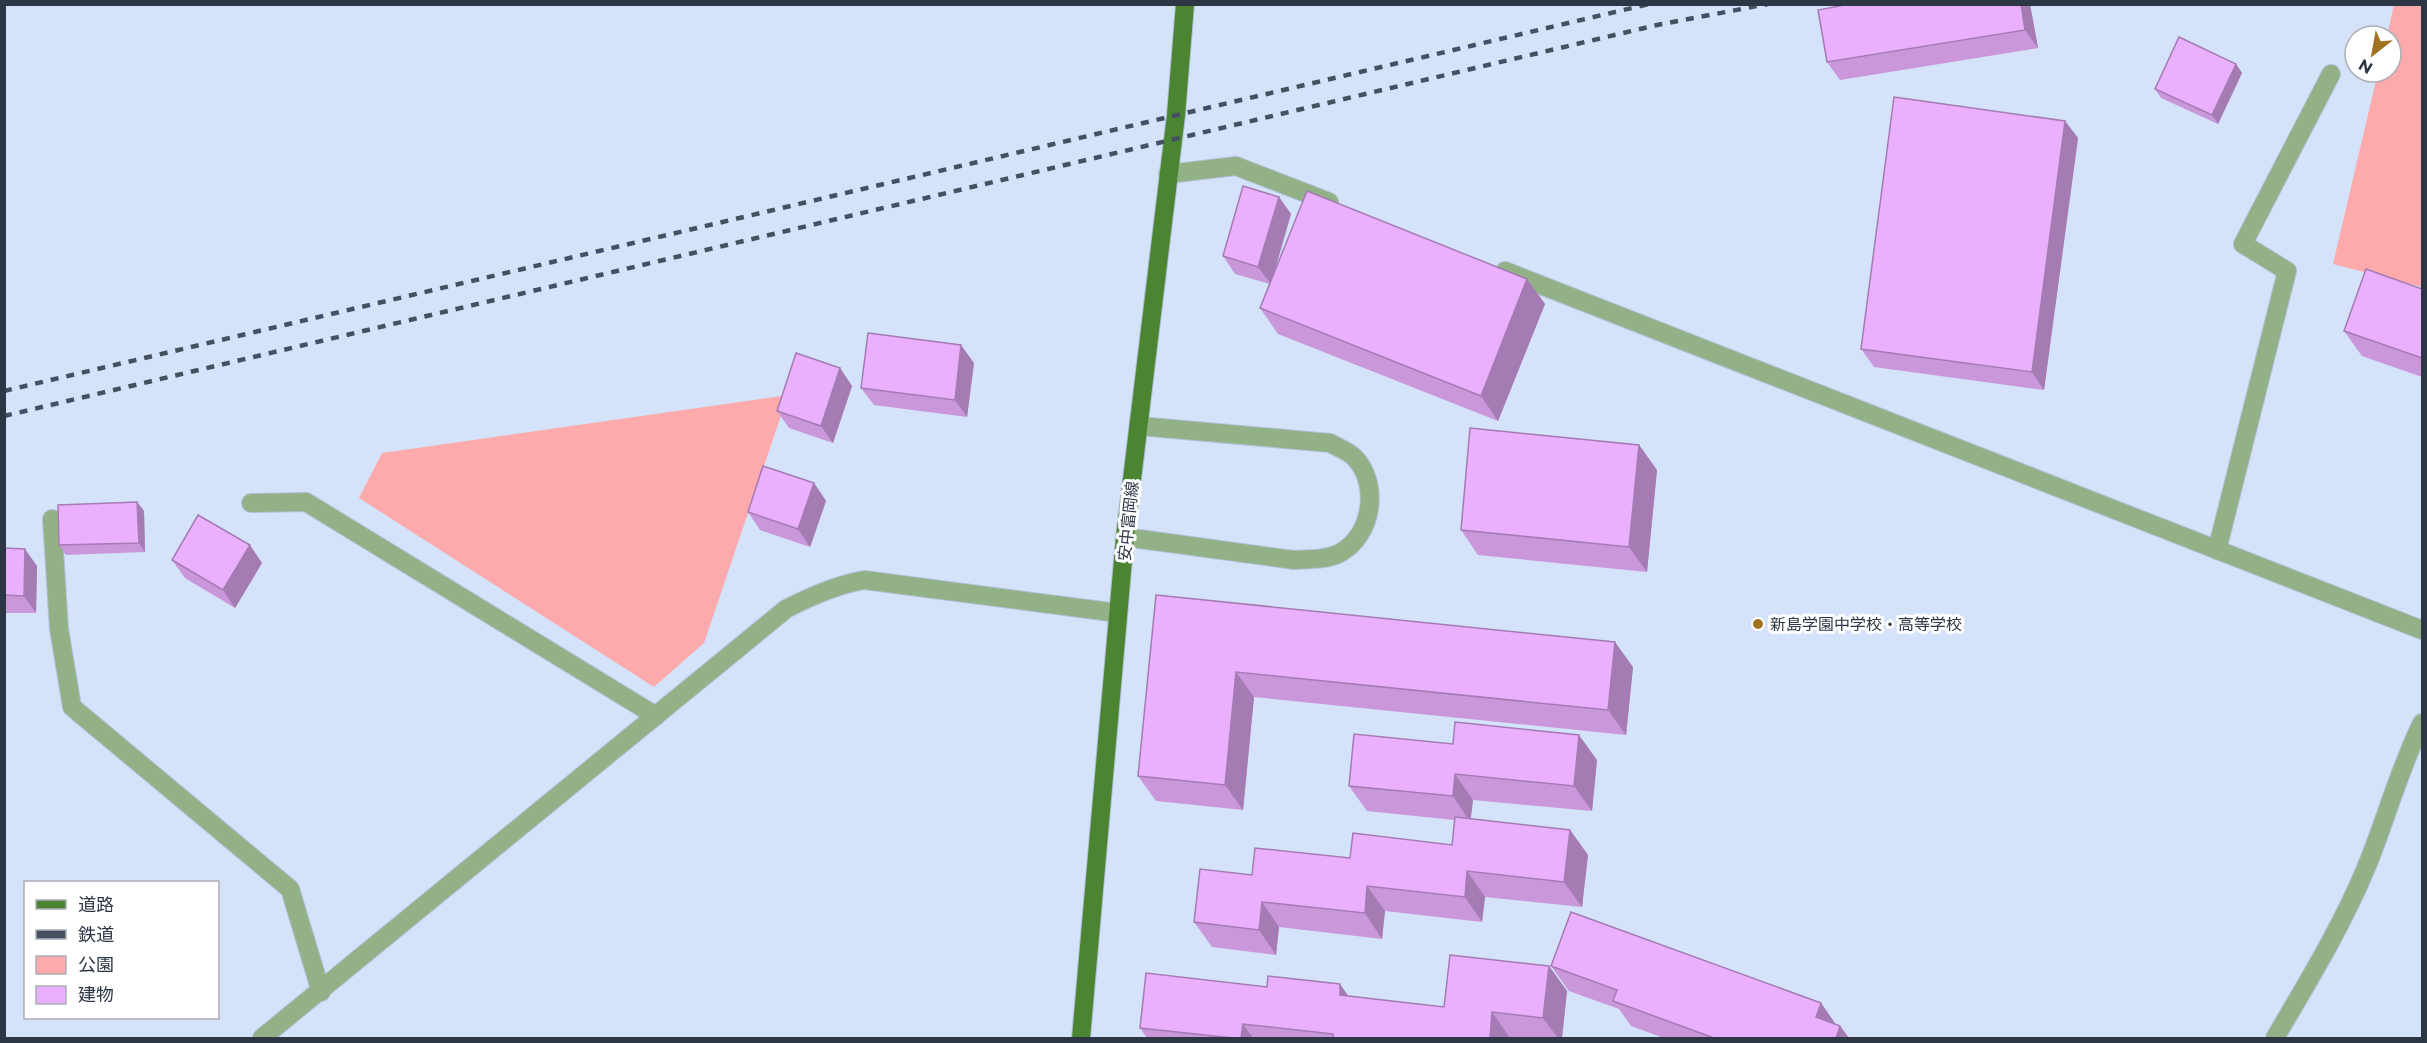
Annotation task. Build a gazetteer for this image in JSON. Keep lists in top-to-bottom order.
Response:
{
  "streets": {
    "main road": ["安中富岡線"]
  },
  "places": ["新島学園中学校・高等学校"],
  "legend": [
    "道路",
    "鉄道",
    "公園",
    "建物"
  ],
  "north": "bottom left"
}
